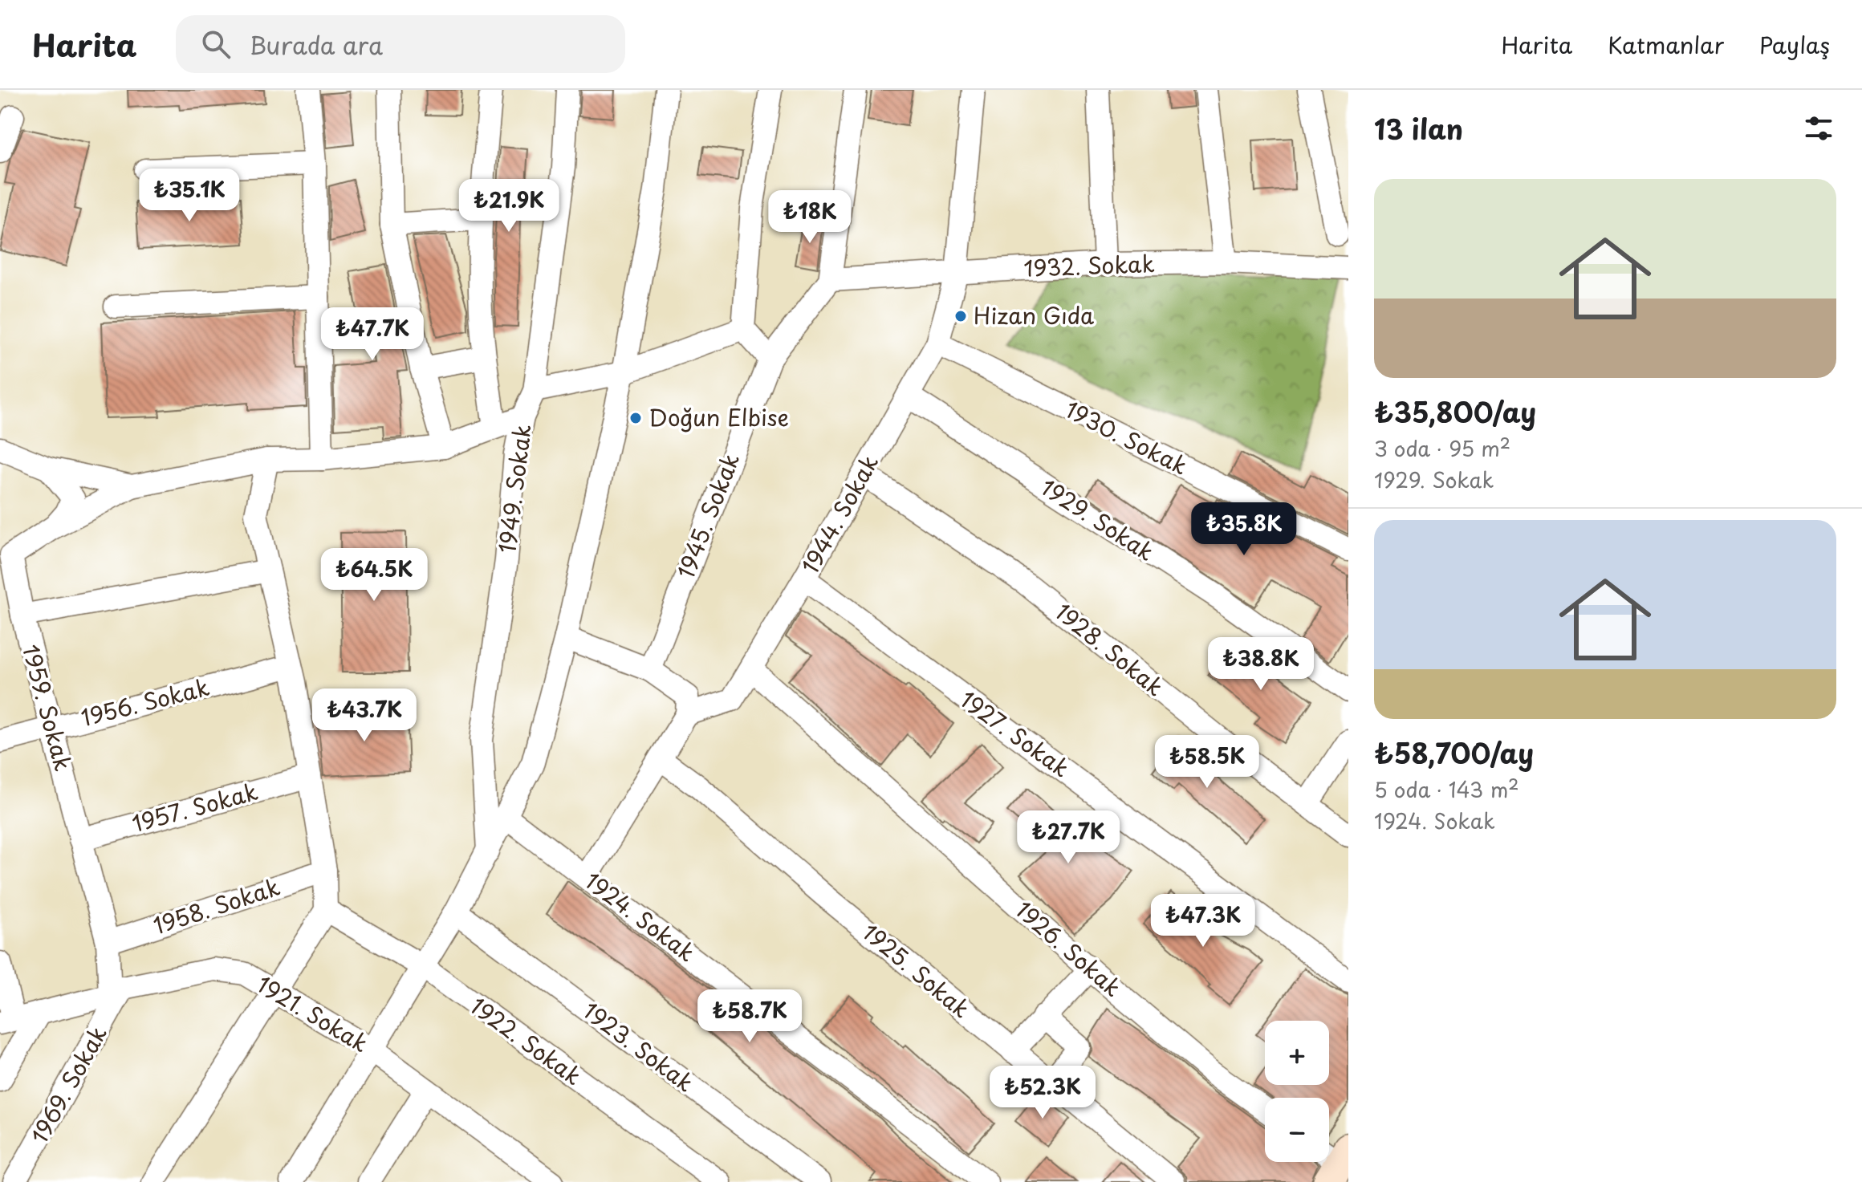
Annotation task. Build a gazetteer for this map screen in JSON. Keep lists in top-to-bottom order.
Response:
{
  "streets": {
    "street": [
      "1932. Sokak",
      "1930. Sokak",
      "1949. Sokak",
      "1944. Sokak",
      "1945. Sokak",
      "1929. Sokak",
      "1928. Sokak",
      "1956. Sokak",
      "1959. Sokak",
      "1927. Sokak",
      "1957. Sokak",
      "1958. Sokak",
      "1924. Sokak",
      "1926. Sokak",
      "1925. Sokak",
      "1921. Sokak",
      "1922. Sokak",
      "1923. Sokak",
      "1969. Sokak"
    ]
  },
  "crossings": [
    ["1932. Sokak", "1944. Sokak"],
    ["1932. Sokak", "1945. Sokak"],
    ["1930. Sokak", "1944. Sokak"],
    ["1944. Sokak", "1929. Sokak"],
    ["1944. Sokak", "1928. Sokak"],
    ["1944. Sokak", "1927. Sokak"],
    ["1944. Sokak", "1926. Sokak"],
    ["1956. Sokak", "1959. Sokak"],
    ["1959. Sokak", "1957. Sokak"],
    ["1959. Sokak", "1958. Sokak"],
    ["1959. Sokak", "1921. Sokak"],
    ["1959. Sokak", "1969. Sokak"],
    ["1921. Sokak", "1969. Sokak"]
  ],
  "places": ["Hizan Gıda", "Doğun Elbise"],
  "page": {
    "header": "Harita",
    "search": "Burada ara",
    "nav": ["Harita", "Katmanlar", "Paylaş"],
    "heading": "13 ilan",
    "list": [
      {
        "name": "₺35,800/ay",
        "note": "3 oda · 95 m² · 1929. Sokak"
      },
      {
        "name": "₺58,700/ay",
        "note": "5 oda · 143 m² · 1924. Sokak"
      }
    ],
    "price": [
      "₺35.1K",
      "₺21.9K",
      "₺18K",
      "₺47.7K",
      "₺35.8K",
      "₺64.5K",
      "₺38.8K",
      "₺43.7K",
      "₺58.5K",
      "₺27.7K",
      "₺47.3K",
      "₺58.7K",
      "₺52.3K"
    ],
    "map_buttons": ["+", "−"]
  }
}
